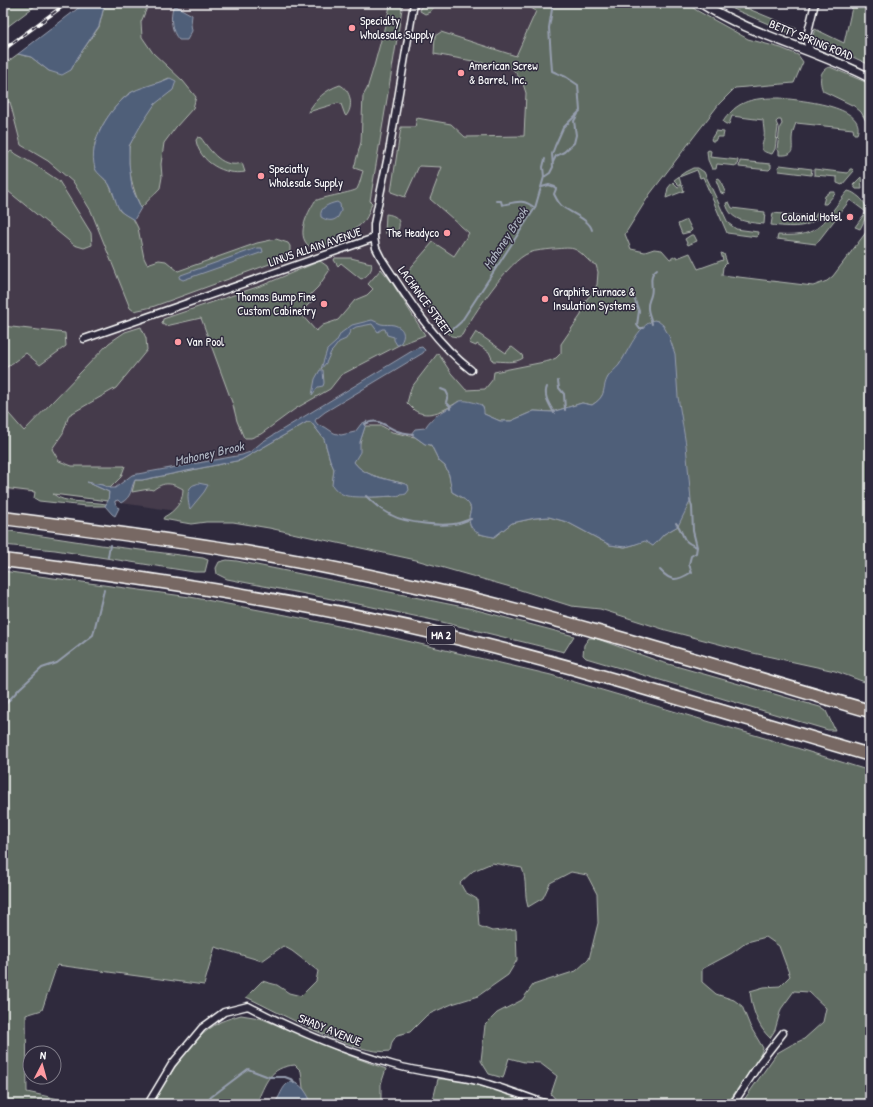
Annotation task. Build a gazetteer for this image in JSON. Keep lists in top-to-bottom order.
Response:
{
  "streets": {
    "highway": ["MA 2"],
    "street": [
      "BETTY SPRING ROAD",
      "LINUS ALLAIN AVENUE",
      "LACHANCE STREET",
      "SHADY AVENUE"
    ]
  },
  "crossings": [
    ["LINUS ALLAIN AVENUE", "LACHANCE STREET"]
  ],
  "water": ["Mahoney Brook"],
  "places": [
    "Specialty Wholesale Supply",
    "American Screw & Barrel, Inc.",
    "Speciatly Wholesale Supply",
    "Colonial Hotel",
    "The Headyco",
    "Graphite Furnace & Insulation Systems",
    "Thomas Bump Fine Custom Cabinetry",
    "Van Pool"
  ],
  "north": "top"
}
